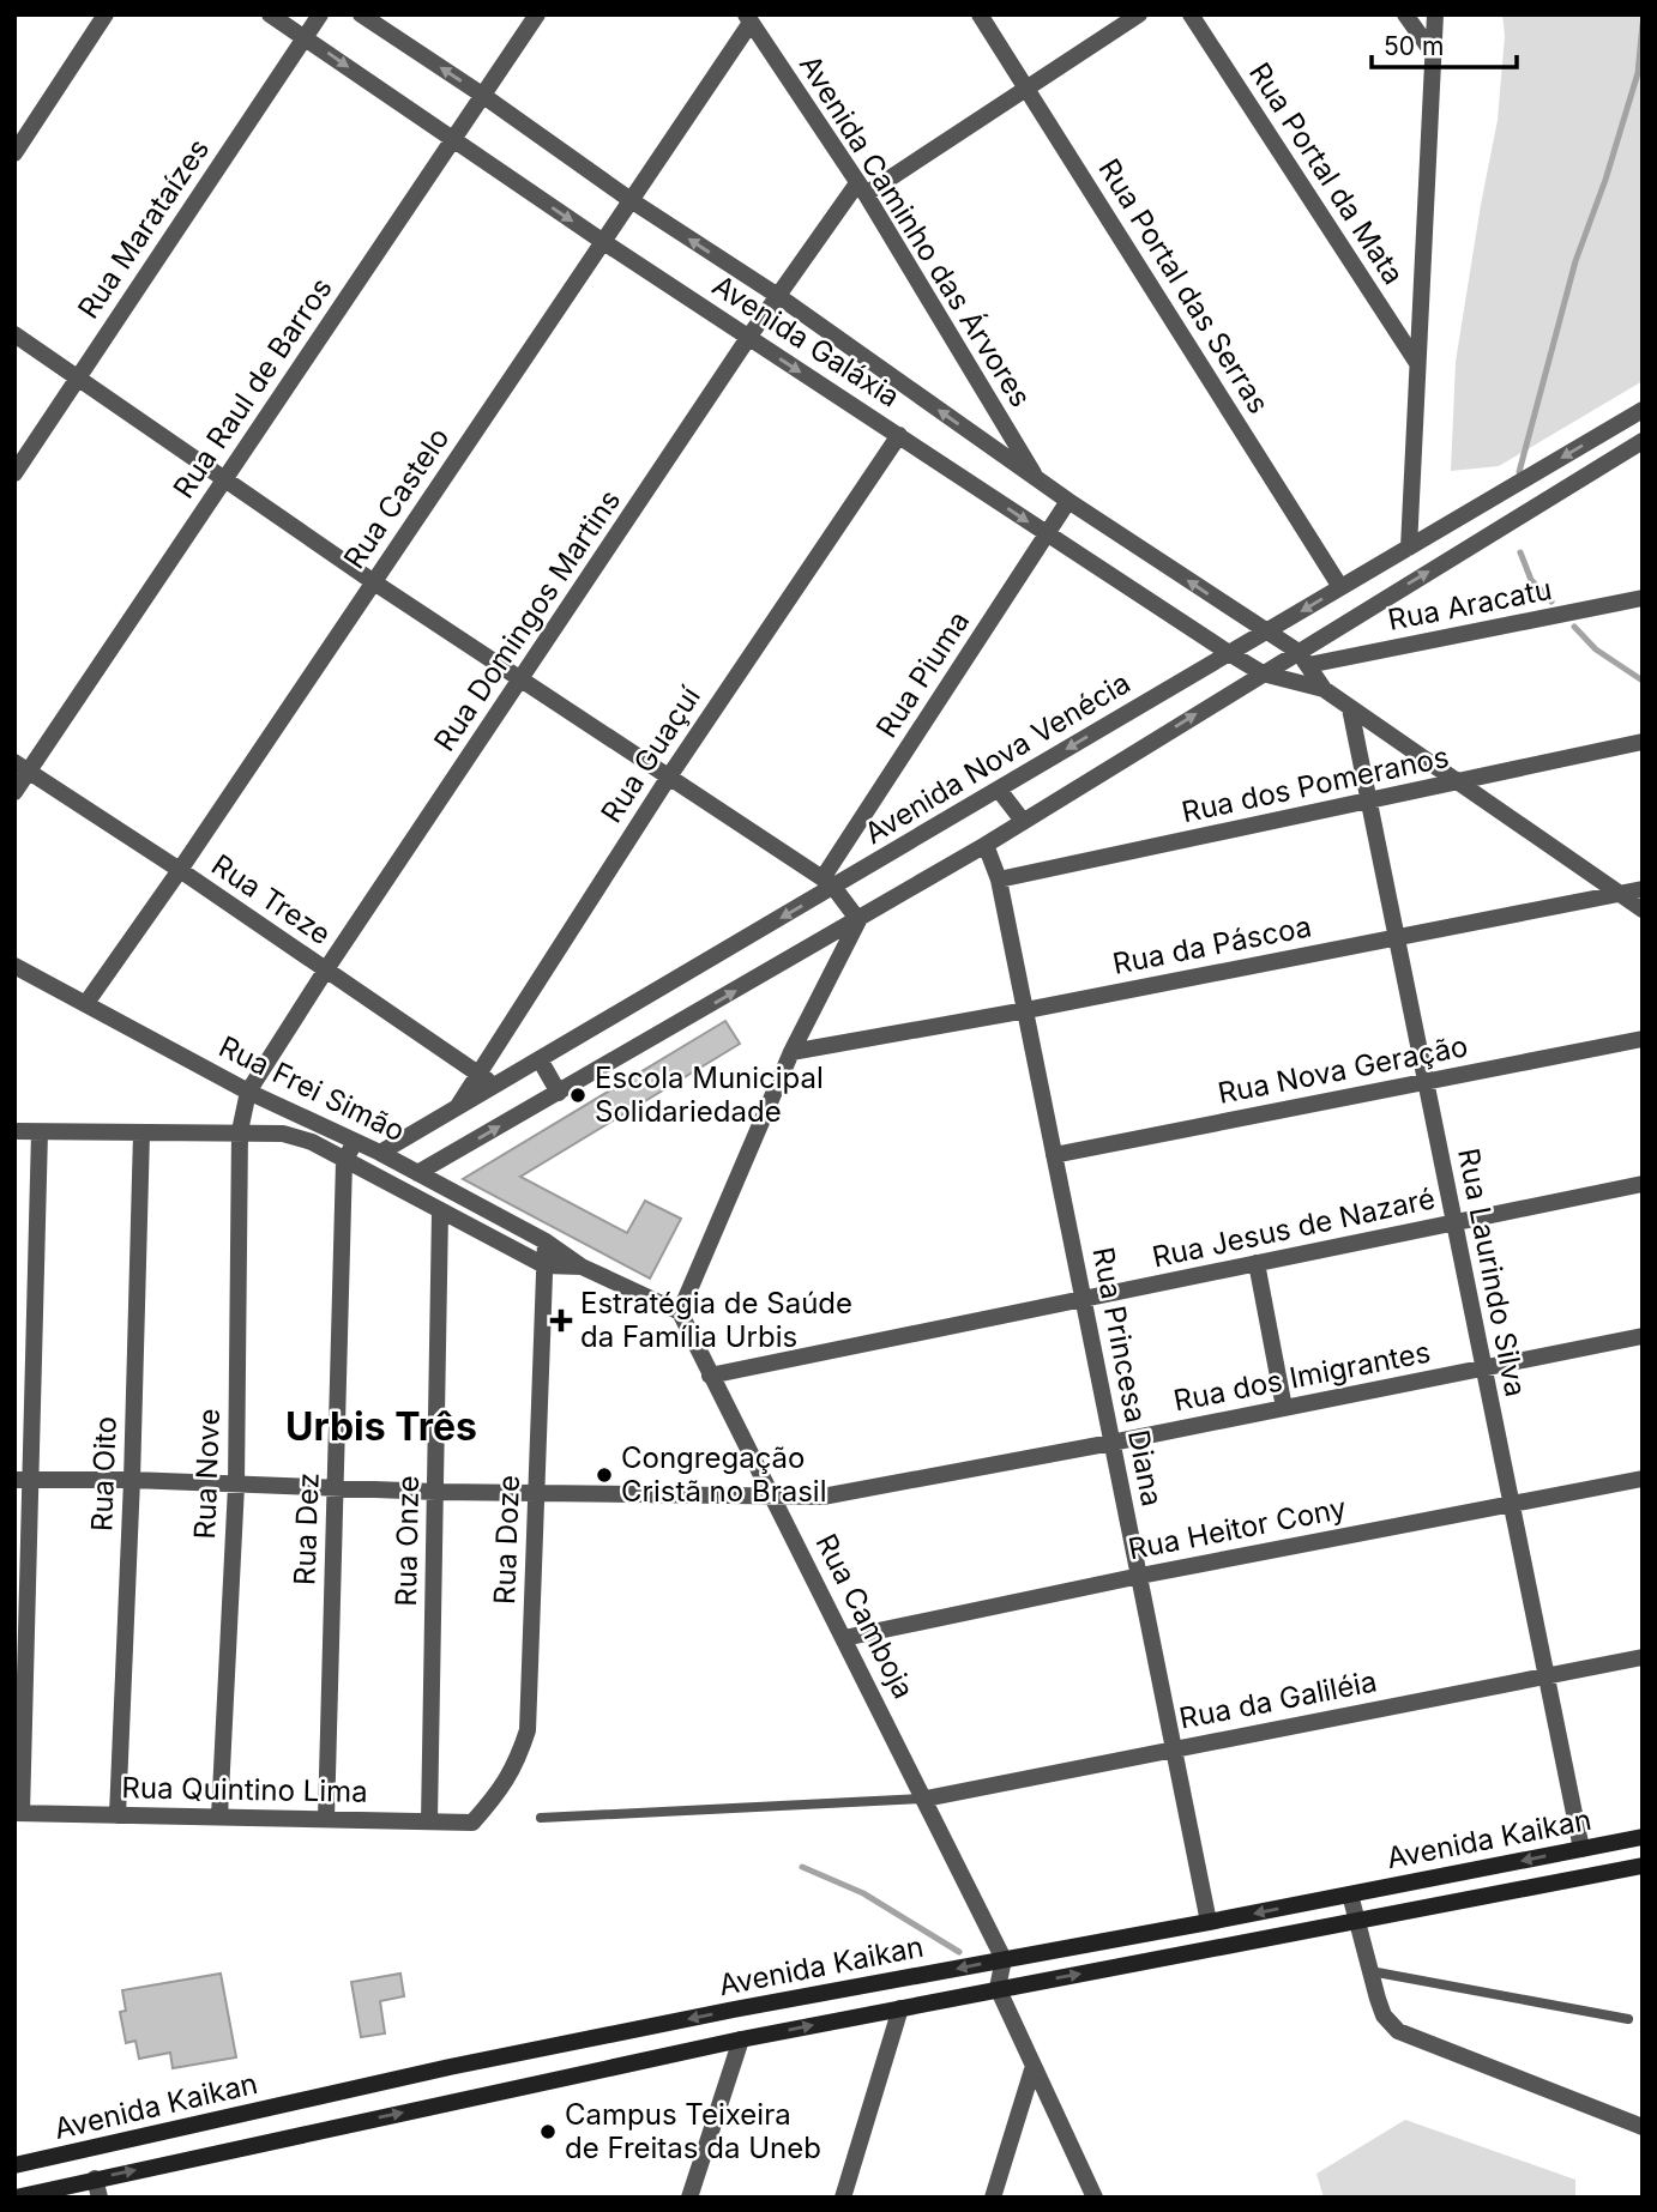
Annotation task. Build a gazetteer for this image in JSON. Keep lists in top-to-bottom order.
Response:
{
  "streets": {
    "street": [
      "Rua Portal da Mata",
      "Rua Marataízes",
      "Avenida Caminho das Árvores",
      "Rua Portal das Serras",
      "Avenida Galáxia",
      "Rua Raul de Barros",
      "Rua Castelo",
      "Rua Aracatu",
      "Rua Domingos Martins",
      "Rua Piuma",
      "Rua Guaçuí",
      "Avenida Nova Venécia",
      "Rua dos Pomeranos",
      "Rua Treze",
      "Rua da Páscoa",
      "Rua Nova Geração",
      "Rua Frei Simão",
      "Rua Jesus de Nazaré",
      "Rua Laurindo Silva",
      "Rua Princesa Diana",
      "Rua dos Imigrantes",
      "Rua Oito",
      "Rua Nove",
      "Rua Dez",
      "Rua Heitor Cony",
      "Rua Doze",
      "Rua Onze",
      "Rua Camboja",
      "Rua da Galiléia",
      "Rua Quintino Lima",
      "Avenida Kaikan"
    ]
  },
  "crossings": [
    ["Rua Marataízes", "Avenida Galáxia"],
    ["Avenida Caminho das Árvores", "Avenida Galáxia"],
    ["Avenida Caminho das Árvores", "Rua Castelo"],
    ["Avenida Caminho das Árvores", "Rua Domingos Martins"],
    ["Rua Portal das Serras", "Avenida Nova Venécia"],
    ["Avenida Galáxia", "Rua Raul de Barros"],
    ["Avenida Galáxia", "Rua Castelo"],
    ["Avenida Galáxia", "Rua Aracatu"],
    ["Avenida Galáxia", "Rua Domingos Martins"],
    ["Avenida Galáxia", "Rua Piuma"],
    ["Avenida Galáxia", "Rua Guaçuí"],
    ["Avenida Galáxia", "Avenida Nova Venécia"],
    ["Rua Raul de Barros", "Rua Treze"],
    ["Rua Castelo", "Rua Treze"],
    ["Rua Castelo", "Rua Frei Simão"],
    ["Rua Domingos Martins", "Rua Treze"],
    ["Rua Domingos Martins", "Rua Frei Simão"],
    ["Rua Domingos Martins", "Rua Nove"],
    ["Rua Piuma", "Avenida Nova Venécia"],
    ["Rua Guaçuí", "Avenida Nova Venécia"],
    ["Rua Guaçuí", "Rua Treze"],
    ["Avenida Nova Venécia", "Rua Treze"],
    ["Avenida Nova Venécia", "Rua Frei Simão"],
    ["Rua dos Pomeranos", "Rua Laurindo Silva"],
    ["Rua dos Pomeranos", "Rua Princesa Diana"],
    ["Rua da Páscoa", "Rua Laurindo Silva"],
    ["Rua da Páscoa", "Rua Princesa Diana"],
    ["Rua Nova Geração", "Rua Laurindo Silva"],
    ["Rua Nova Geração", "Rua Princesa Diana"],
    ["Rua Frei Simão", "Rua Nove"],
    ["Rua Frei Simão", "Rua Dez"],
    ["Rua Frei Simão", "Rua Doze"],
    ["Rua Frei Simão", "Rua Onze"],
    ["Rua Frei Simão", "Rua Camboja"],
    ["Rua Jesus de Nazaré", "Rua Laurindo Silva"],
    ["Rua Jesus de Nazaré", "Rua Princesa Diana"],
    ["Rua Jesus de Nazaré", "Rua Camboja"],
    ["Rua Laurindo Silva", "Rua dos Imigrantes"],
    ["Rua Laurindo Silva", "Rua Heitor Cony"],
    ["Rua Laurindo Silva", "Rua da Galiléia"],
    ["Rua Laurindo Silva", "Avenida Kaikan"],
    ["Rua Princesa Diana", "Rua dos Imigrantes"],
    ["Rua Princesa Diana", "Rua Heitor Cony"],
    ["Rua Princesa Diana", "Rua da Galiléia"],
    ["Rua Princesa Diana", "Avenida Kaikan"],
    ["Rua dos Imigrantes", "Rua Oito"],
    ["Rua dos Imigrantes", "Rua Nove"],
    ["Rua dos Imigrantes", "Rua Dez"],
    ["Rua dos Imigrantes", "Rua Doze"],
    ["Rua dos Imigrantes", "Rua Onze"],
    ["Rua dos Imigrantes", "Rua Camboja"],
    ["Rua Oito", "Rua Quintino Lima"],
    ["Rua Nove", "Rua Quintino Lima"],
    ["Rua Dez", "Rua Quintino Lima"],
    ["Rua Heitor Cony", "Rua Camboja"],
    ["Rua Doze", "Rua Quintino Lima"],
    ["Rua Onze", "Rua Quintino Lima"],
    ["Rua Camboja", "Rua da Galiléia"],
    ["Rua Camboja", "Avenida Kaikan"]
  ],
  "districts": ["Urbis Três"],
  "places": {
    "other": ["Escola Municipal Solidariedade", "Congregação Cristã no Brasil", "Campus Teixeira de Freitas da Uneb"],
    "health": ["Estratégia de Saúde da Família Urbis"]
  },
  "scale_bar": "50 m"
}
